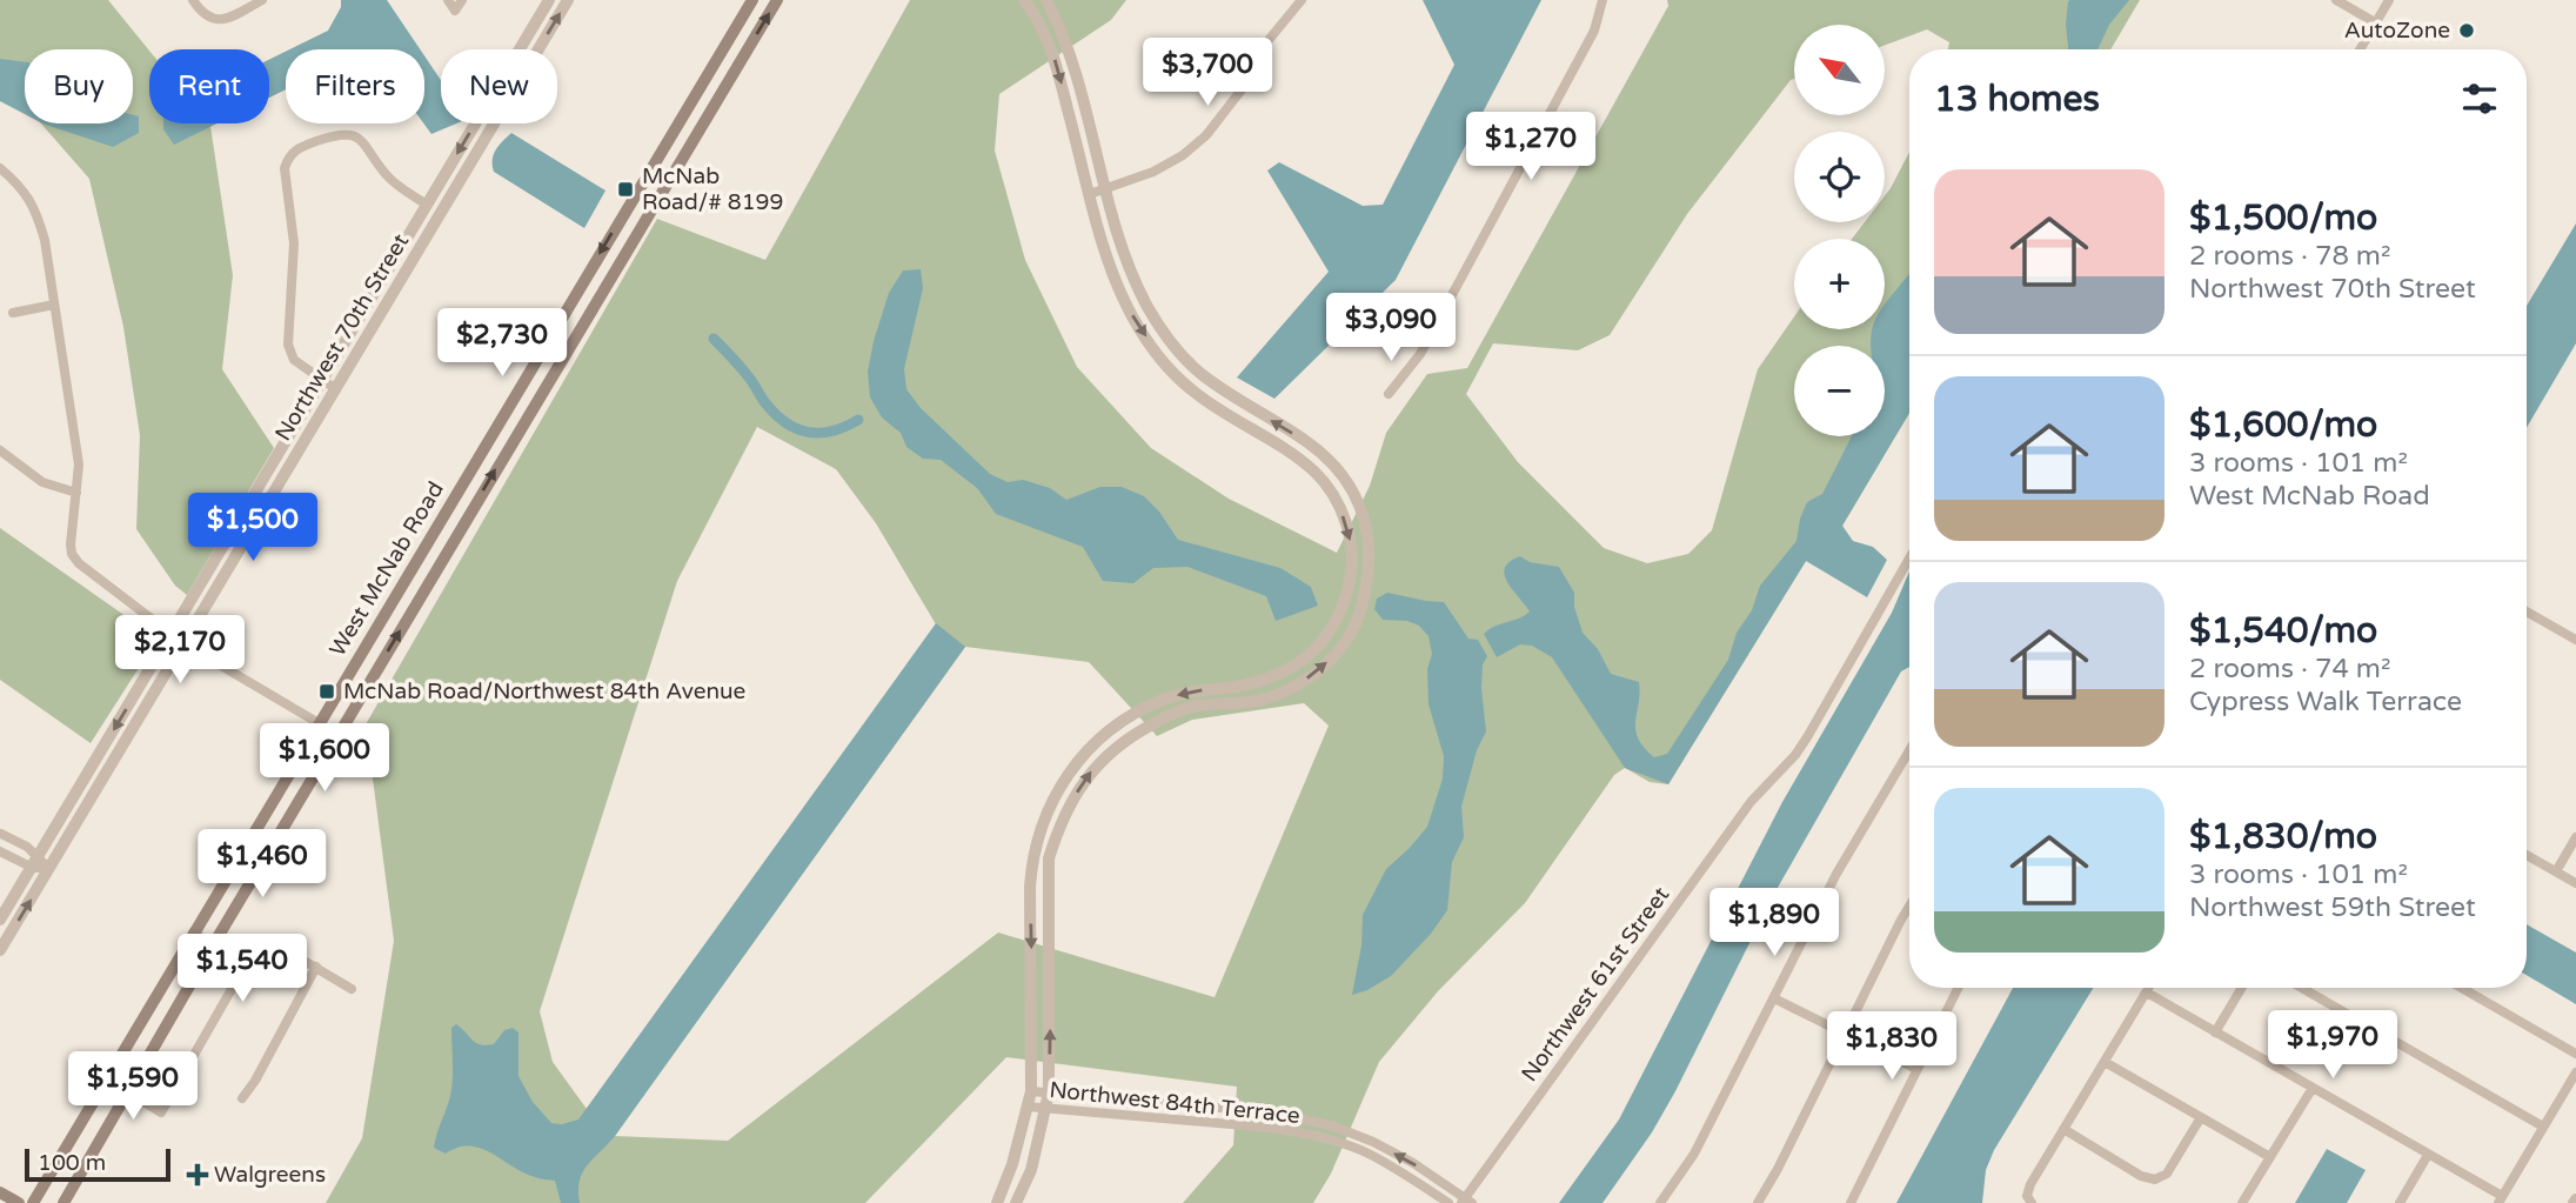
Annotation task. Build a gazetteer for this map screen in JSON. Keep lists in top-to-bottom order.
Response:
{
  "streets": {
    "main road": ["West McNab Road"],
    "street": ["Northwest 70th Street", "Northwest 61st Street", "Northwest 84th Terrace"]
  },
  "crossings": [
    ["Northwest 61st Street", "Northwest 84th Terrace"]
  ],
  "places": {
    "other": ["AutoZone"],
    "transit": ["McNab Road/# 8199", "McNab Road/Northwest 84th Avenue"],
    "health": ["Walgreens"]
  },
  "scale_bar": "100 m",
  "north": "top left",
  "page": {
    "map_buttons": ["+", "−"],
    "price": [
      "$3,700",
      "$1,270",
      "$3,090",
      "$2,730",
      "$1,500",
      "$2,170",
      "$1,600",
      "$1,460",
      "$1,890",
      "$1,540",
      "$1,970",
      "$1,830",
      "$1,590"
    ],
    "chip": [
      "Buy",
      "Rent",
      "Filters",
      "New"
    ],
    "heading": "13 homes",
    "list": [
      {
        "name": "$1,500/mo",
        "note": "2 rooms · 78 m² · Northwest 70th Street"
      },
      {
        "name": "$1,600/mo",
        "note": "3 rooms · 101 m² · West McNab Road"
      },
      {
        "name": "$1,540/mo",
        "note": "2 rooms · 74 m² · Cypress Walk Terrace"
      },
      {
        "name": "$1,830/mo",
        "note": "3 rooms · 101 m² · Northwest 59th Street"
      }
    ],
    "scale": "100 m"
  }
}
